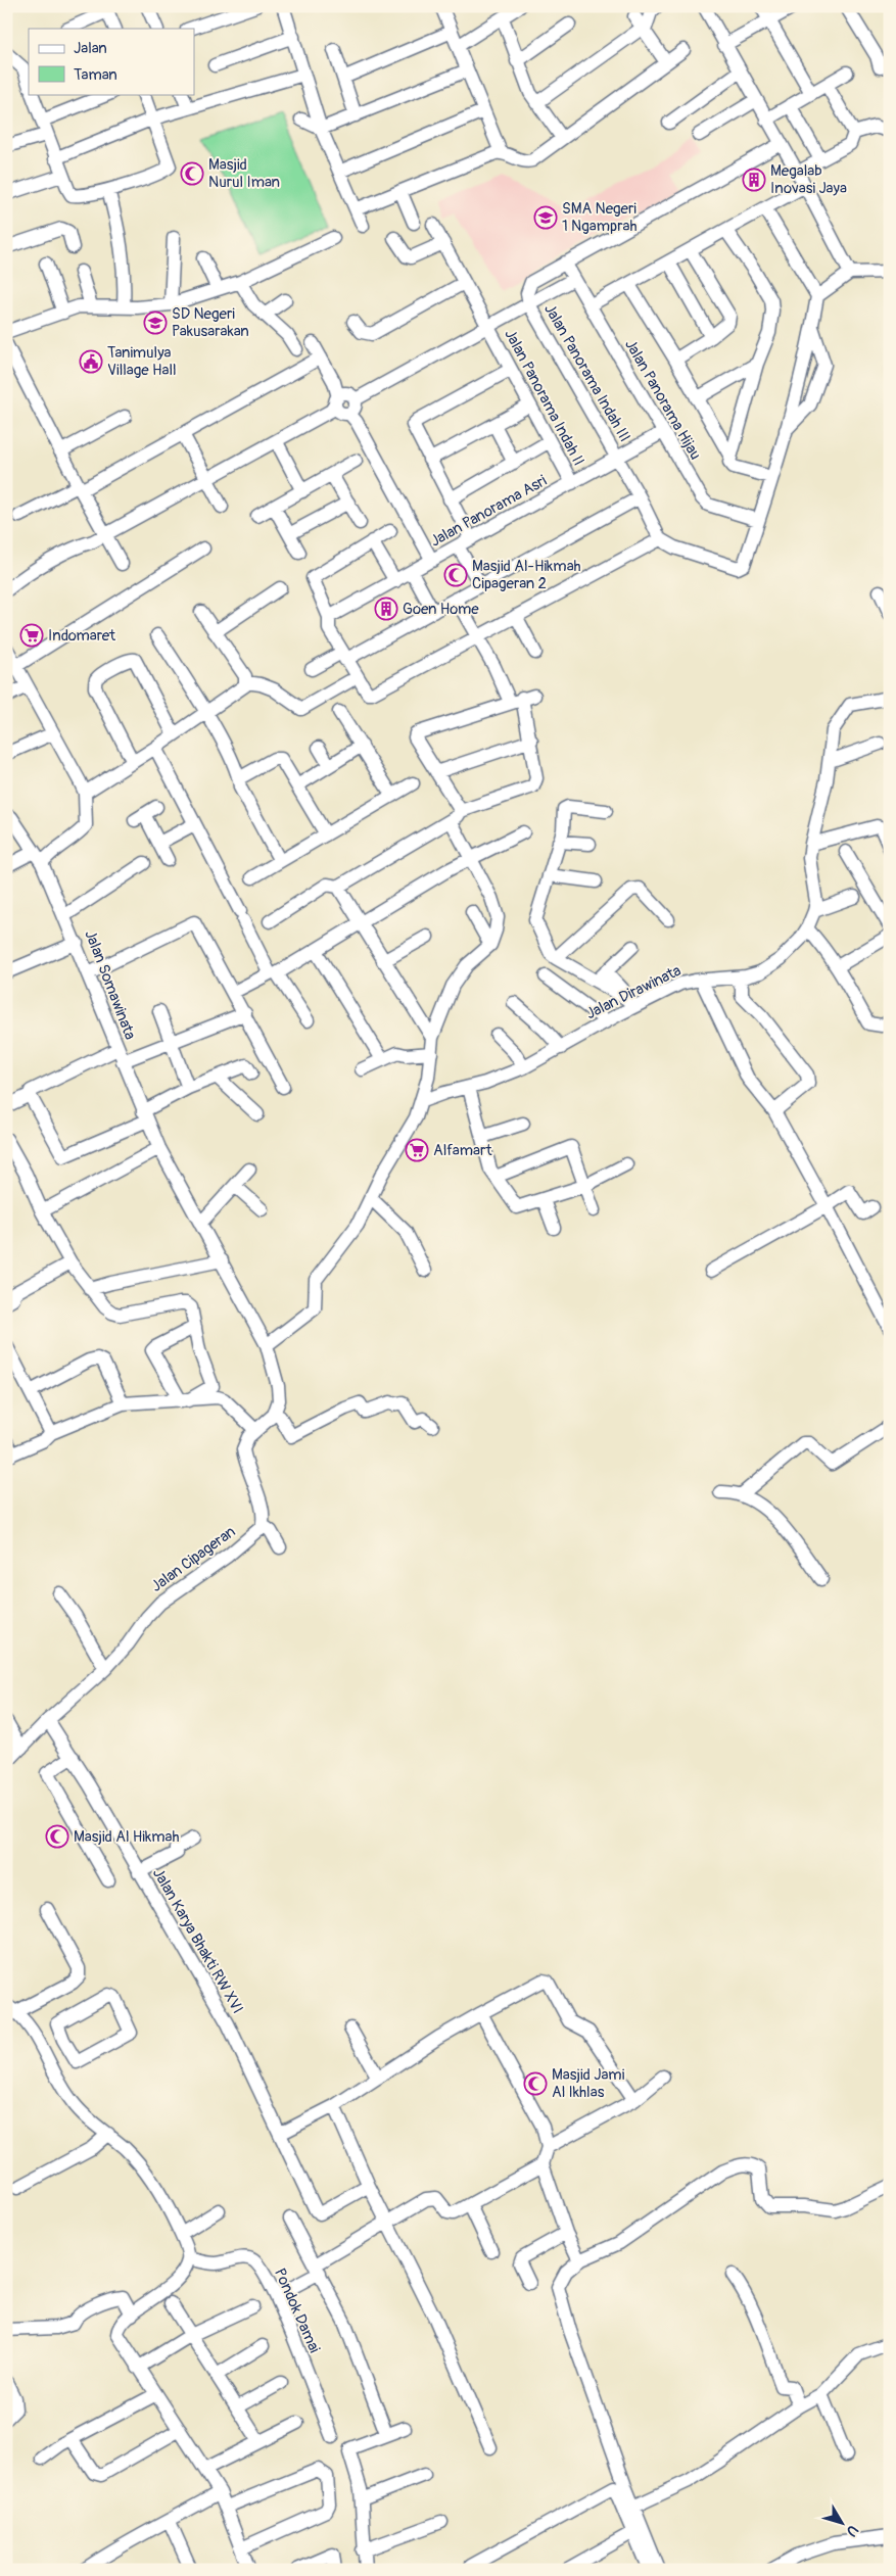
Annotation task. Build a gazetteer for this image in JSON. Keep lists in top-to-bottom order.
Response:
{
  "streets": {
    "street": [
      "Jalan Panorama Indah III",
      "Jalan Panorama Indah II",
      "Jalan Panorama Hijau",
      "Jalan Panorama Asri",
      "Jalan Somawinata",
      "Jalan Dirawinata",
      "Jalan Cipageran",
      "Jalan Karya Bhakti RW XVI",
      "Pondok Damai"
    ]
  },
  "crossings": [
    ["Jalan Panorama Indah III", "Jalan Panorama Asri"],
    ["Jalan Panorama Indah II", "Jalan Panorama Asri"],
    ["Jalan Panorama Hijau", "Jalan Panorama Asri"],
    ["Jalan Cipageran", "Jalan Karya Bhakti RW XVI"]
  ],
  "places": {
    "mosque": [
      "Masjid Nurul Iman",
      "Masjid Al-Hikmah Cipageran 2",
      "Masjid Al Hikmah",
      "Masjid Jami Al Ikhlas"
    ],
    "building": ["Megalab Inovasi Jaya", "Goen Home"],
    "school or university": ["SMA Negeri 1 Ngamprah", "SD Negeri Pakusarakan"],
    "public building": ["Tanimulya Village Hall"],
    "supermarket": ["Indomaret", "Alfamart"]
  },
  "legend": ["Jalan", "Taman"],
  "north": "bottom right"
}
